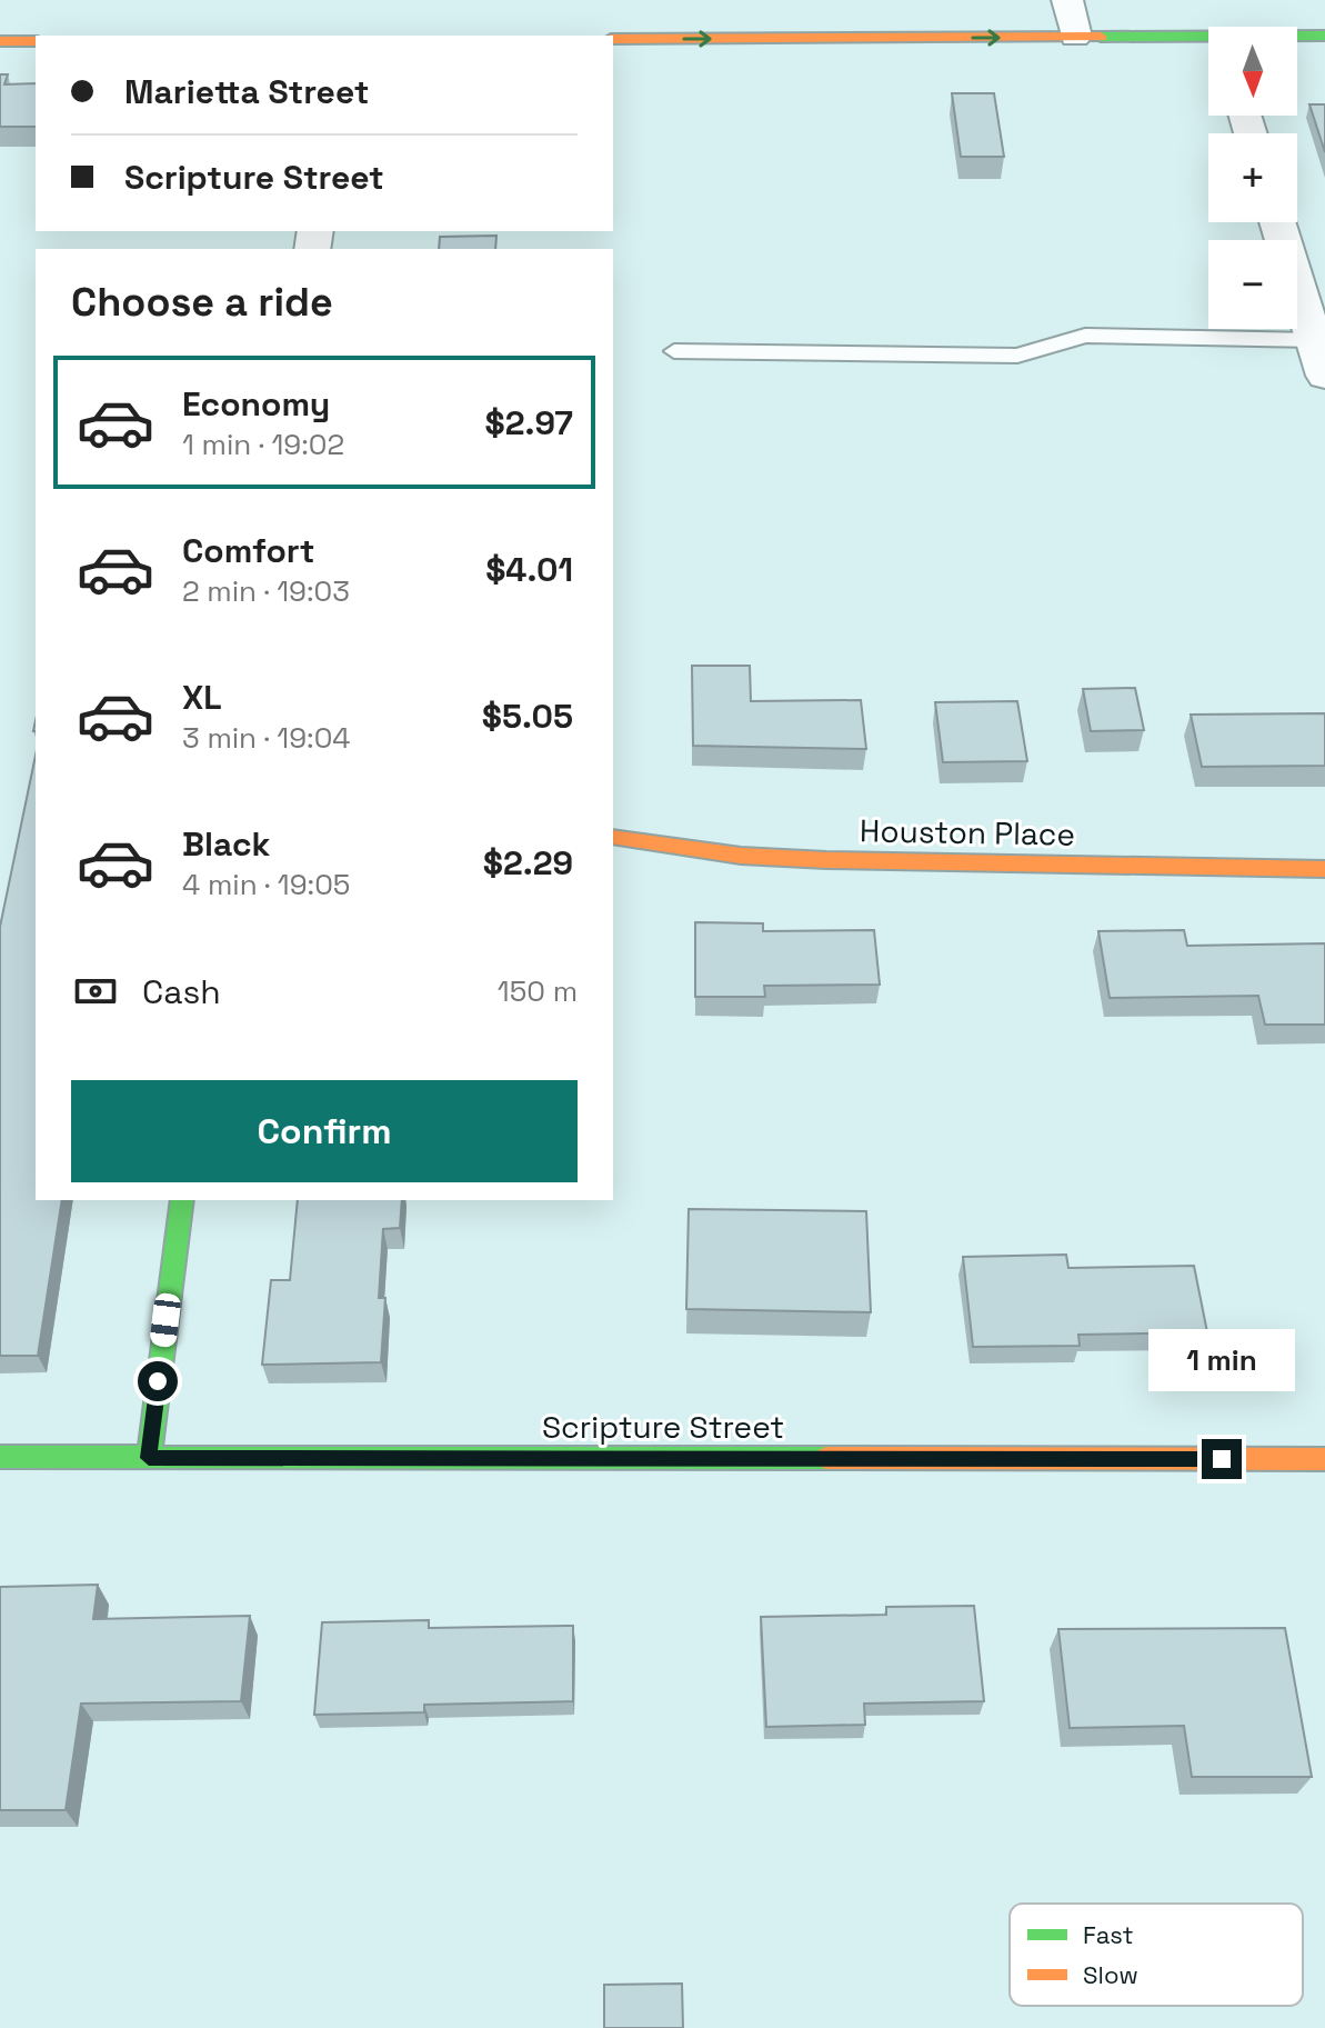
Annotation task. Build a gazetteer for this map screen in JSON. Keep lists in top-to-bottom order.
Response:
{
  "streets": {
    "street": ["Houston Place", "Scripture Street"]
  },
  "legend": ["Fast", "Slow"],
  "north": "bottom",
  "page": {
    "map_buttons": ["+", "−"],
    "banner": ["Marietta Street", "Scripture Street"],
    "heading": "Choose a ride",
    "list": [
      {
        "name": "Economy",
        "note": "1 min · 19:02",
        "value": "$2.97"
      },
      {
        "name": "Comfort",
        "note": "2 min · 19:03",
        "value": "$4.01"
      },
      {
        "name": "XL",
        "note": "3 min · 19:04",
        "value": "$5.05"
      },
      {
        "name": "Black",
        "note": "4 min · 19:05",
        "value": "$2.29"
      }
    ],
    "pay": ["Cash", "150 m"],
    "buttons": "Confirm",
    "bubble": "1 min"
  }
}
